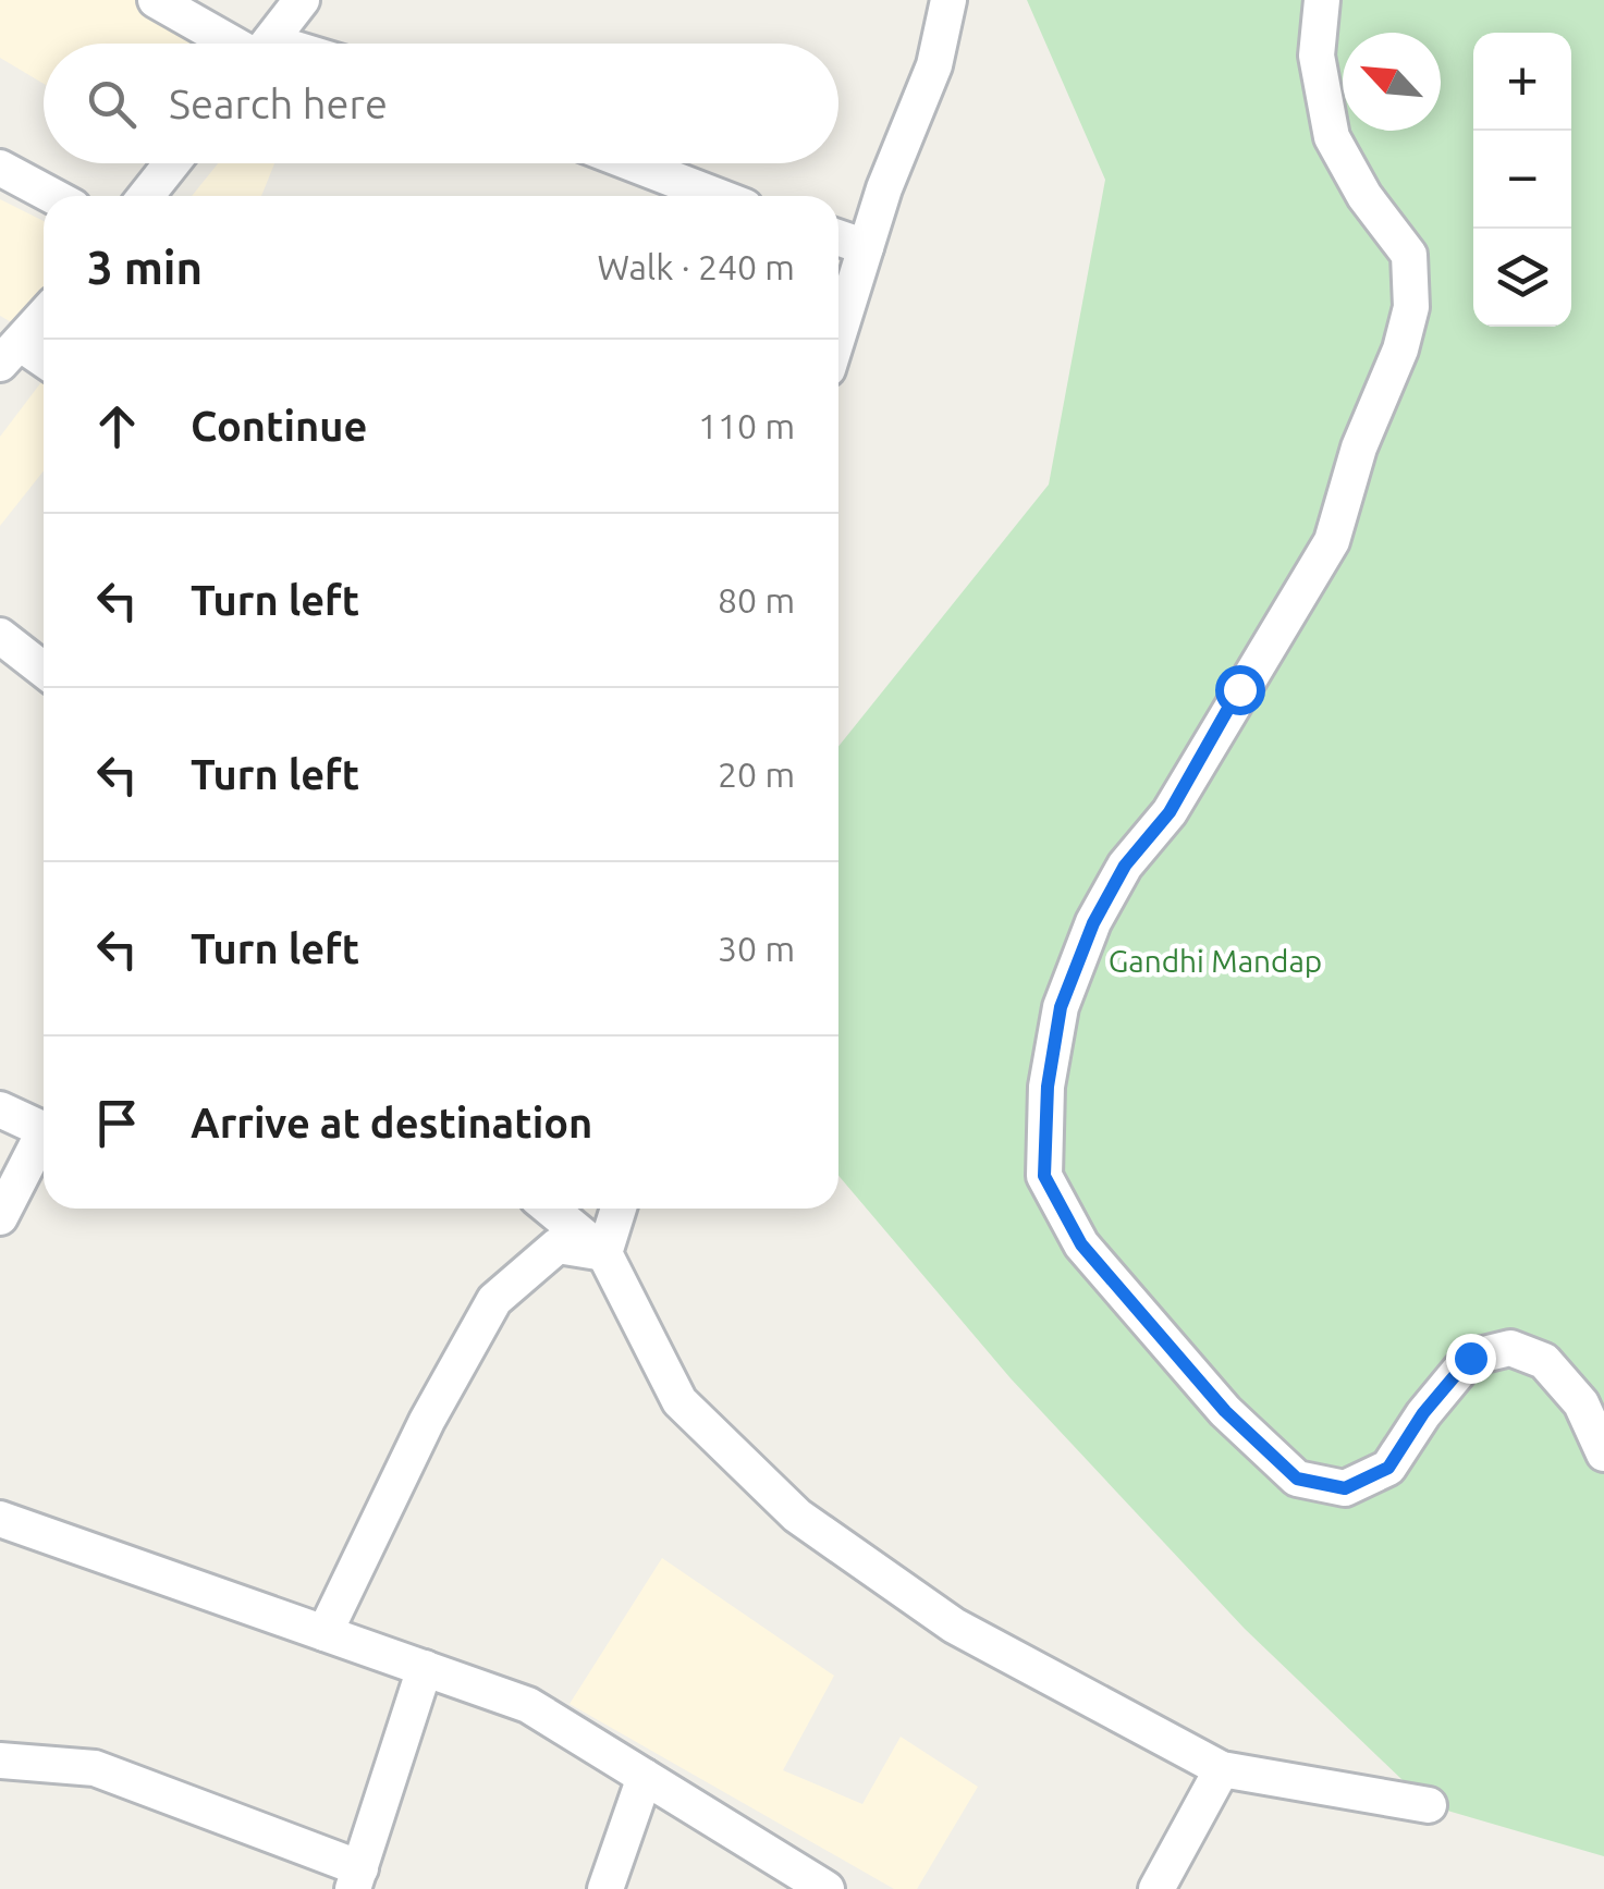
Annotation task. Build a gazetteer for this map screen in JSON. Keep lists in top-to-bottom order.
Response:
{
  "parks": ["Gandhi Mandap"],
  "north": "top left",
  "page": {
    "map_buttons": ["+", "−"],
    "search": "Search here",
    "heading": ["3 min", "Walk · 240 m"],
    "list": [
      ["Continue", "110 m"],
      ["Turn left", "80 m"],
      ["Turn left", "20 m"],
      ["Turn left", "30 m"],
      "Arrive at destination"
    ]
  }
}
